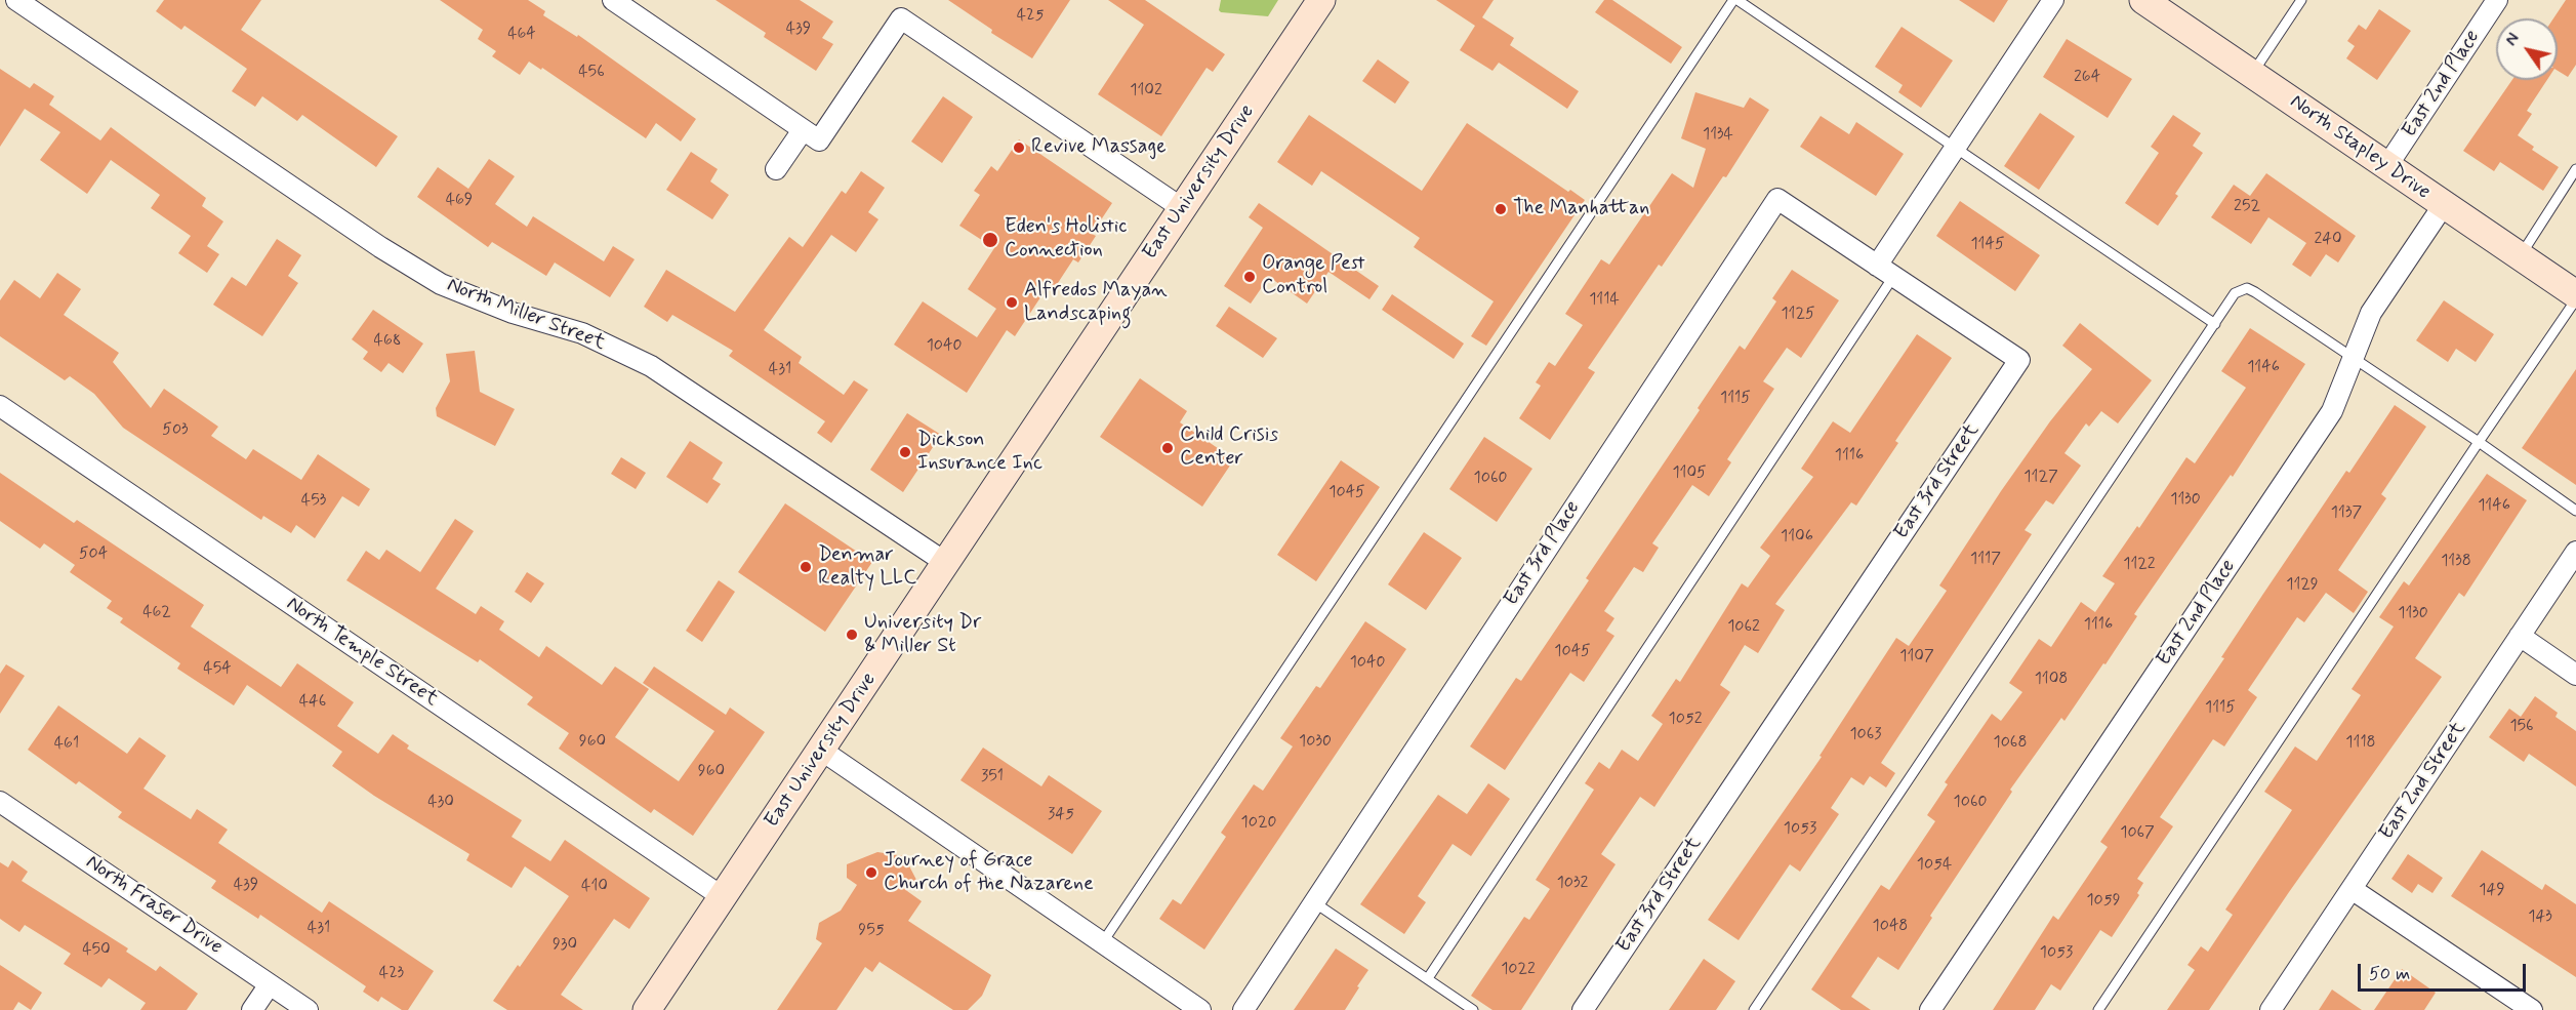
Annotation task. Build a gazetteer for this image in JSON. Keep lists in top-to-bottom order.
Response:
{
  "streets": {
    "main road": ["North Stapley Drive", "East University Drive"],
    "street": [
      "East 2nd Place",
      "North Miller Street",
      "East 3rd Street",
      "East 3rd Place",
      "North Temple Street",
      "East 2nd Street",
      "North Fraser Drive"
    ]
  },
  "crossings": [
    ["East 2nd Place", "North Stapley Drive"],
    ["East University Drive", "North Miller Street"],
    ["East University Drive", "North Temple Street"],
    ["East 3rd Street", "East 3rd Place"]
  ],
  "places": [
    "Revive Massage",
    "The Manhattan",
    "Eden's Holistic Connection",
    "Orange Pest Control",
    "Alfredos Mayan Landscaping",
    "Child Crisis Center",
    "Dickson Insurance Inc",
    "Denmar Realty LLC",
    "University Dr & Miller St",
    "Journey of Grace Church of the Nazarene"
  ],
  "house_numbers": [
    "425",
    "439",
    "464",
    "456",
    "264",
    "1102",
    "1134",
    "469",
    "252",
    "240",
    "1145",
    "1114",
    "1125",
    "468",
    "1040",
    "1146",
    "431",
    "1115",
    "503",
    "1116",
    "1105",
    "1127",
    "1060",
    "1045",
    "1130",
    "453",
    "1146",
    "1137",
    "1106",
    "504",
    "1117",
    "1138",
    "1122",
    "1129",
    "462",
    "1130",
    "1116",
    "1062",
    "1045",
    "1107",
    "1040",
    "454",
    "1108",
    "446",
    "1115",
    "1052",
    "156",
    "1063",
    "960",
    "1030",
    "1068",
    "1118",
    "461",
    "960",
    "351",
    "430",
    "1060",
    "345",
    "1020",
    "1053",
    "1067",
    "1054",
    "1032",
    "439",
    "410",
    "149",
    "1059",
    "143",
    "1048",
    "431",
    "955",
    "930",
    "450",
    "1053",
    "1022",
    "423"
  ],
  "scale_bar": "50 m",
  "north": "top left"
}
